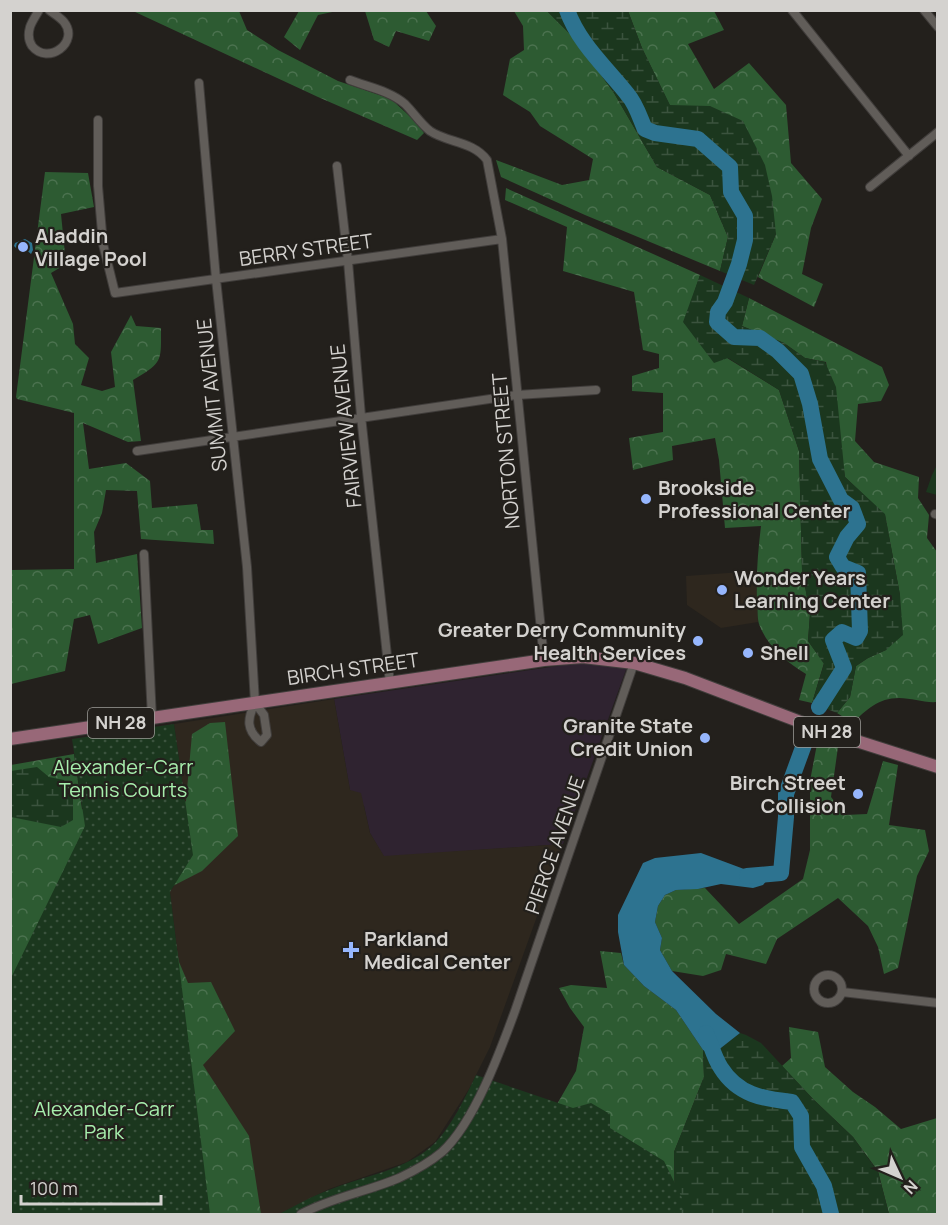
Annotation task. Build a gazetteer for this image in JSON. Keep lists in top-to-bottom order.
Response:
{
  "streets": {
    "main road": ["BIRCH STREET", "NH 28"],
    "street": [
      "BERRY STREET",
      "SUMMIT AVENUE",
      "FAIRVIEW AVENUE",
      "NORTON STREET",
      "PIERCE AVENUE"
    ]
  },
  "crossings": [
    ["BERRY STREET", "SUMMIT AVENUE"],
    ["BERRY STREET", "FAIRVIEW AVENUE"],
    ["BERRY STREET", "NORTON STREET"],
    ["SUMMIT AVENUE", "BIRCH STREET"],
    ["FAIRVIEW AVENUE", "BIRCH STREET"],
    ["NORTON STREET", "BIRCH STREET"],
    ["BIRCH STREET", "PIERCE AVENUE"]
  ],
  "parks": ["Alexander-Carr Tennis Courts", "Alexander-Carr Park"],
  "places": {
    "other": [
      "Aladdin Village Pool",
      "Brookside Professional Center",
      "Wonder Years Learning Center",
      "Greater Derry Community Health Services",
      "Shell",
      "Granite State Credit Union",
      "Birch Street Collision"
    ],
    "health": ["Parkland Medical Center"]
  },
  "scale_bar": "100 m",
  "north": "bottom right"
}
